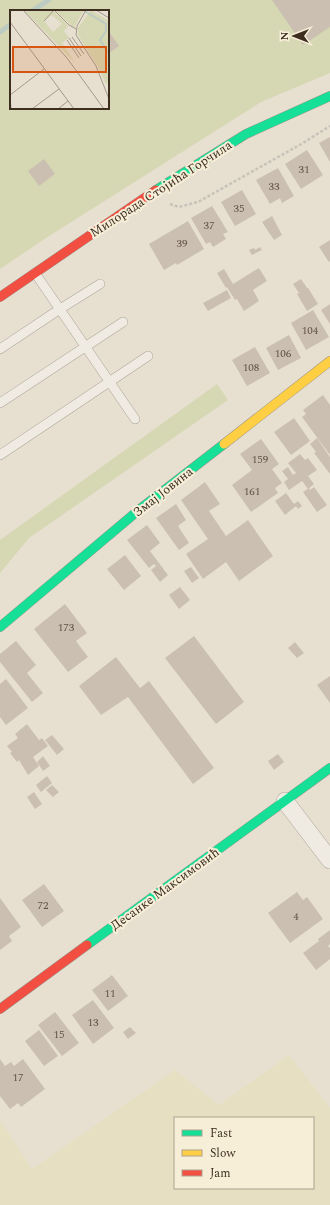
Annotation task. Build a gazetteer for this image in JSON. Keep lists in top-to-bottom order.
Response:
{
  "streets": {
    "street": ["Милорада Стојића Горчила", "Змај Јовина", "Десанке Максимовић"]
  },
  "house_numbers": [
    "31",
    "33",
    "35",
    "37",
    "39",
    "104",
    "106",
    "108",
    "159",
    "161",
    "173",
    "72",
    "4",
    "11",
    "13",
    "15",
    "17"
  ],
  "legend": ["Fast", "Slow", "Jam"],
  "north": "left"
}
